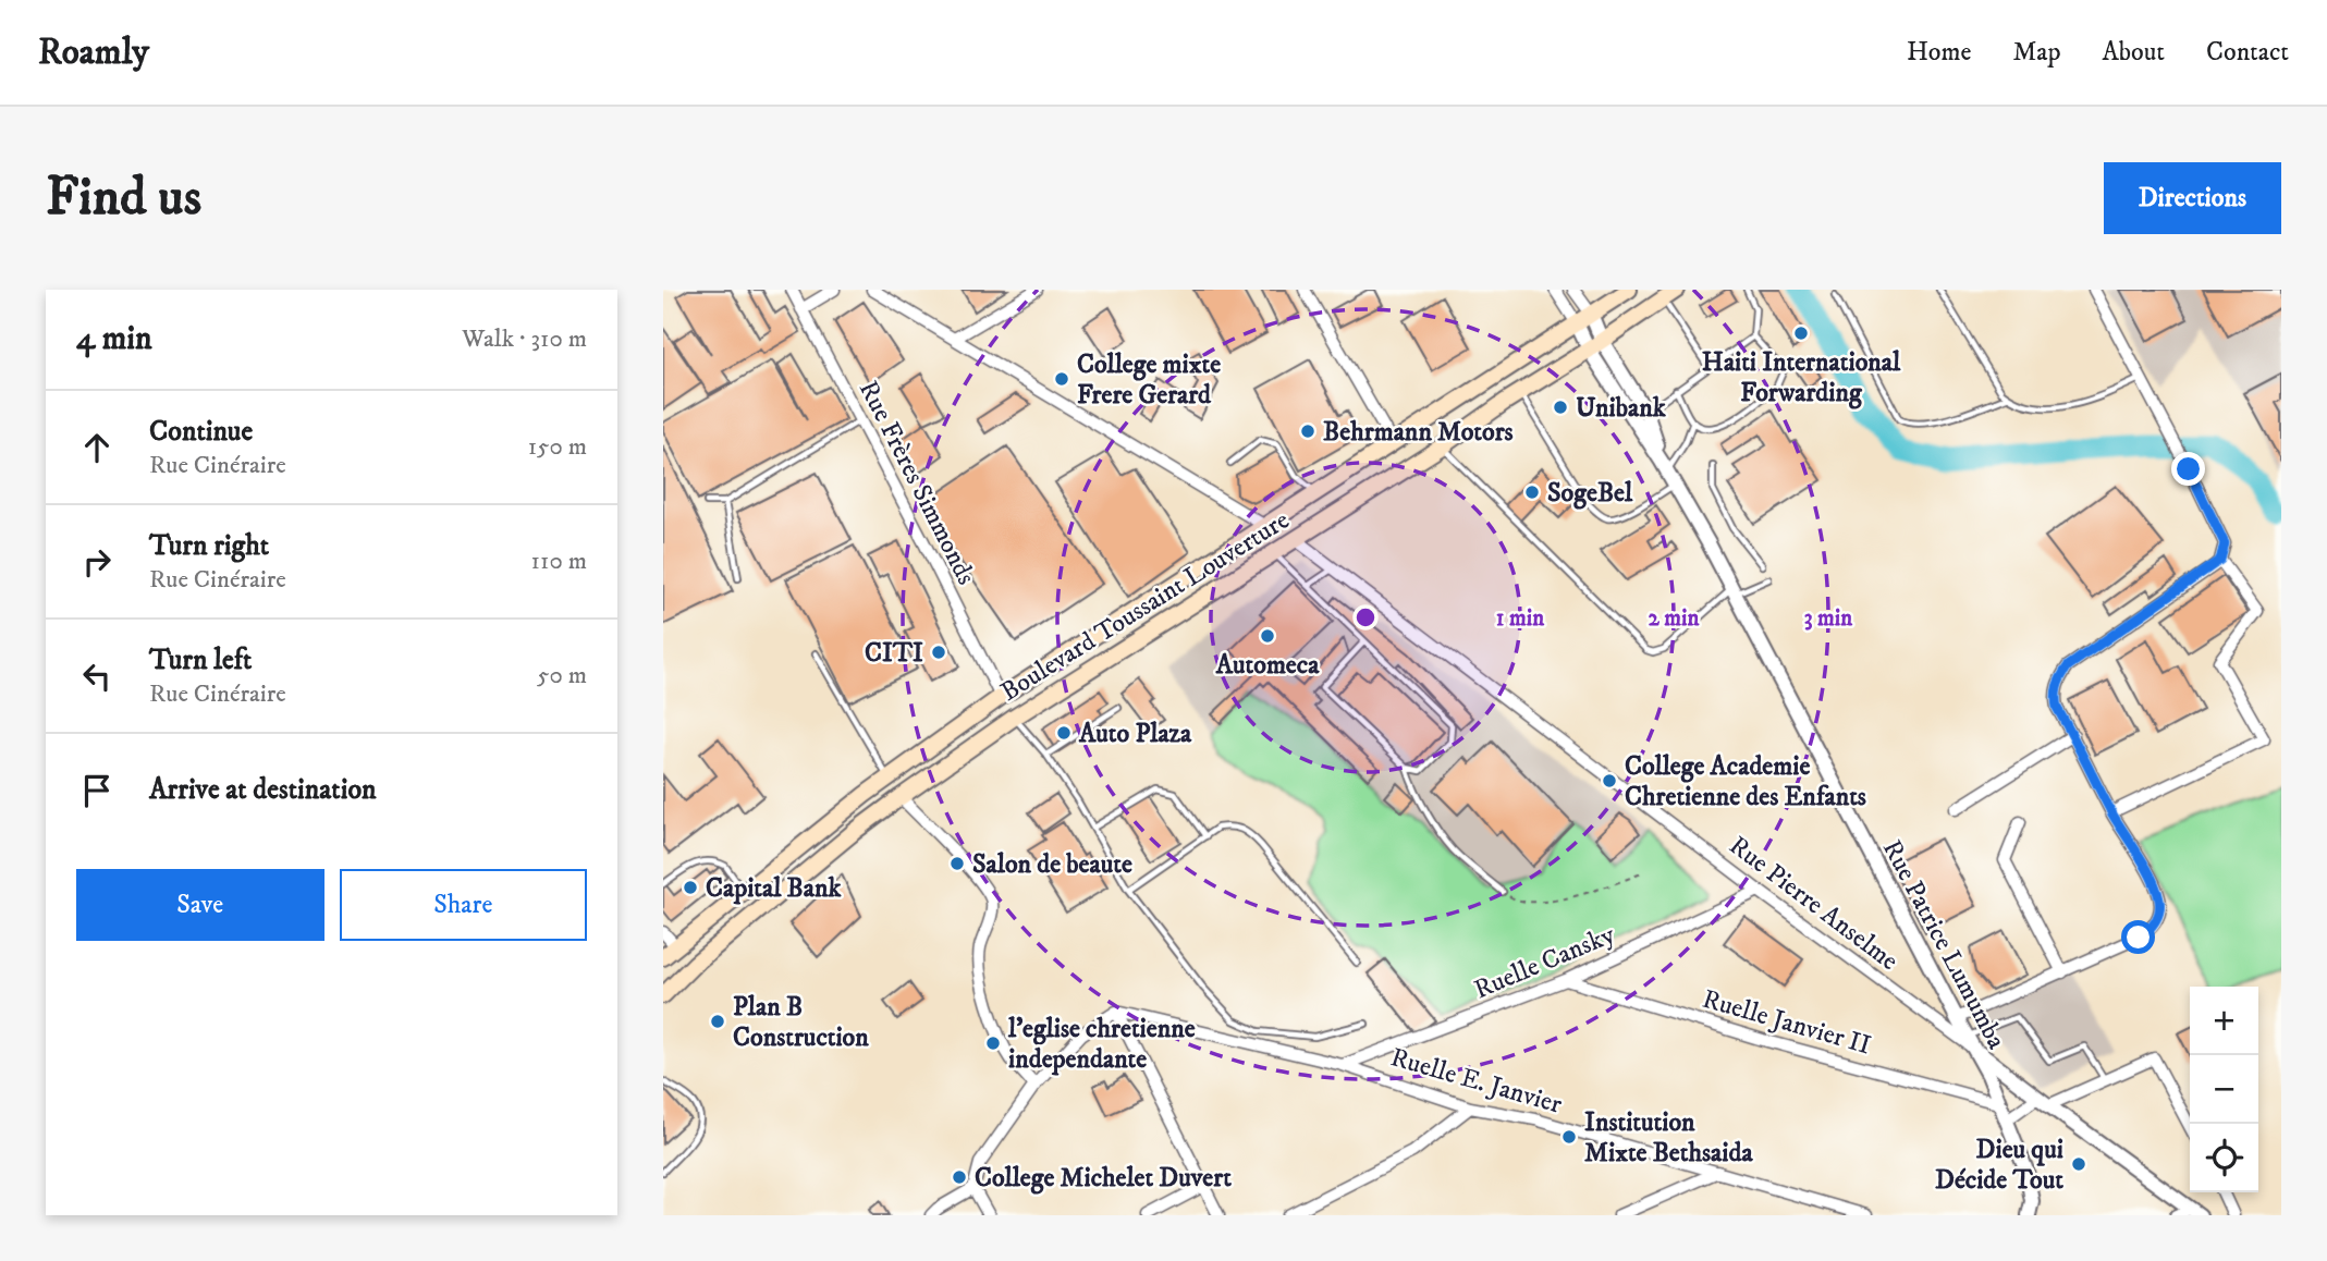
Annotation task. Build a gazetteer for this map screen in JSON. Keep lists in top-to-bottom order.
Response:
{
  "streets": {
    "main road": ["Boulevard Toussaint Louverture"],
    "street": [
      "Rue Frères Simmonds",
      "Rue Pierre Anselme",
      "Rue Patrice Lumumba",
      "Ruelle Cansky",
      "Ruelle Janvier II",
      "Ruelle E. Janvier"
    ]
  },
  "crossings": [
    ["Rue Frères Simmonds", "Boulevard Toussaint Louverture"],
    ["Boulevard Toussaint Louverture", "Rue Pierre Anselme"],
    ["Boulevard Toussaint Louverture", "Rue Patrice Lumumba"],
    ["Rue Pierre Anselme", "Rue Patrice Lumumba"],
    ["Rue Pierre Anselme", "Ruelle Cansky"],
    ["Rue Patrice Lumumba", "Ruelle Janvier II"],
    ["Ruelle Cansky", "Ruelle Janvier II"],
    ["Ruelle Cansky", "Ruelle E. Janvier"]
  ],
  "places": [
    "Haiti International Forwarding",
    "College mixte Frere Gerard",
    "Unibank",
    "Behrmann Motors",
    "SogeBel",
    "Automeca",
    "CITI",
    "Auto Plaza",
    "College Academie Chretienne des Enfants",
    "Salon de beaute",
    "Capital Bank",
    "Plan B Construction",
    "l'eglise chretienne independante",
    "Institution Mixte Bethsaida",
    "Dieu qui Décide Tout",
    "College Michelet Duvert"
  ],
  "page": {
    "header": "Roamly",
    "nav": [
      "Home",
      "Map",
      "About",
      "Contact"
    ],
    "buttons": [
      "Directions",
      ["Save", "Share"]
    ],
    "title": "Find us",
    "heading": ["4 min", "Walk · 310 m"],
    "list": [
      ["Continue", "Rue Cinéraire", "150 m"],
      ["Turn right", "Rue Cinéraire", "110 m"],
      ["Turn left", "Rue Cinéraire", "50 m"],
      "Arrive at destination"
    ],
    "map_buttons": ["+", "−"]
  },
  "rings": ["1 min", "2 min", "3 min"]
}
